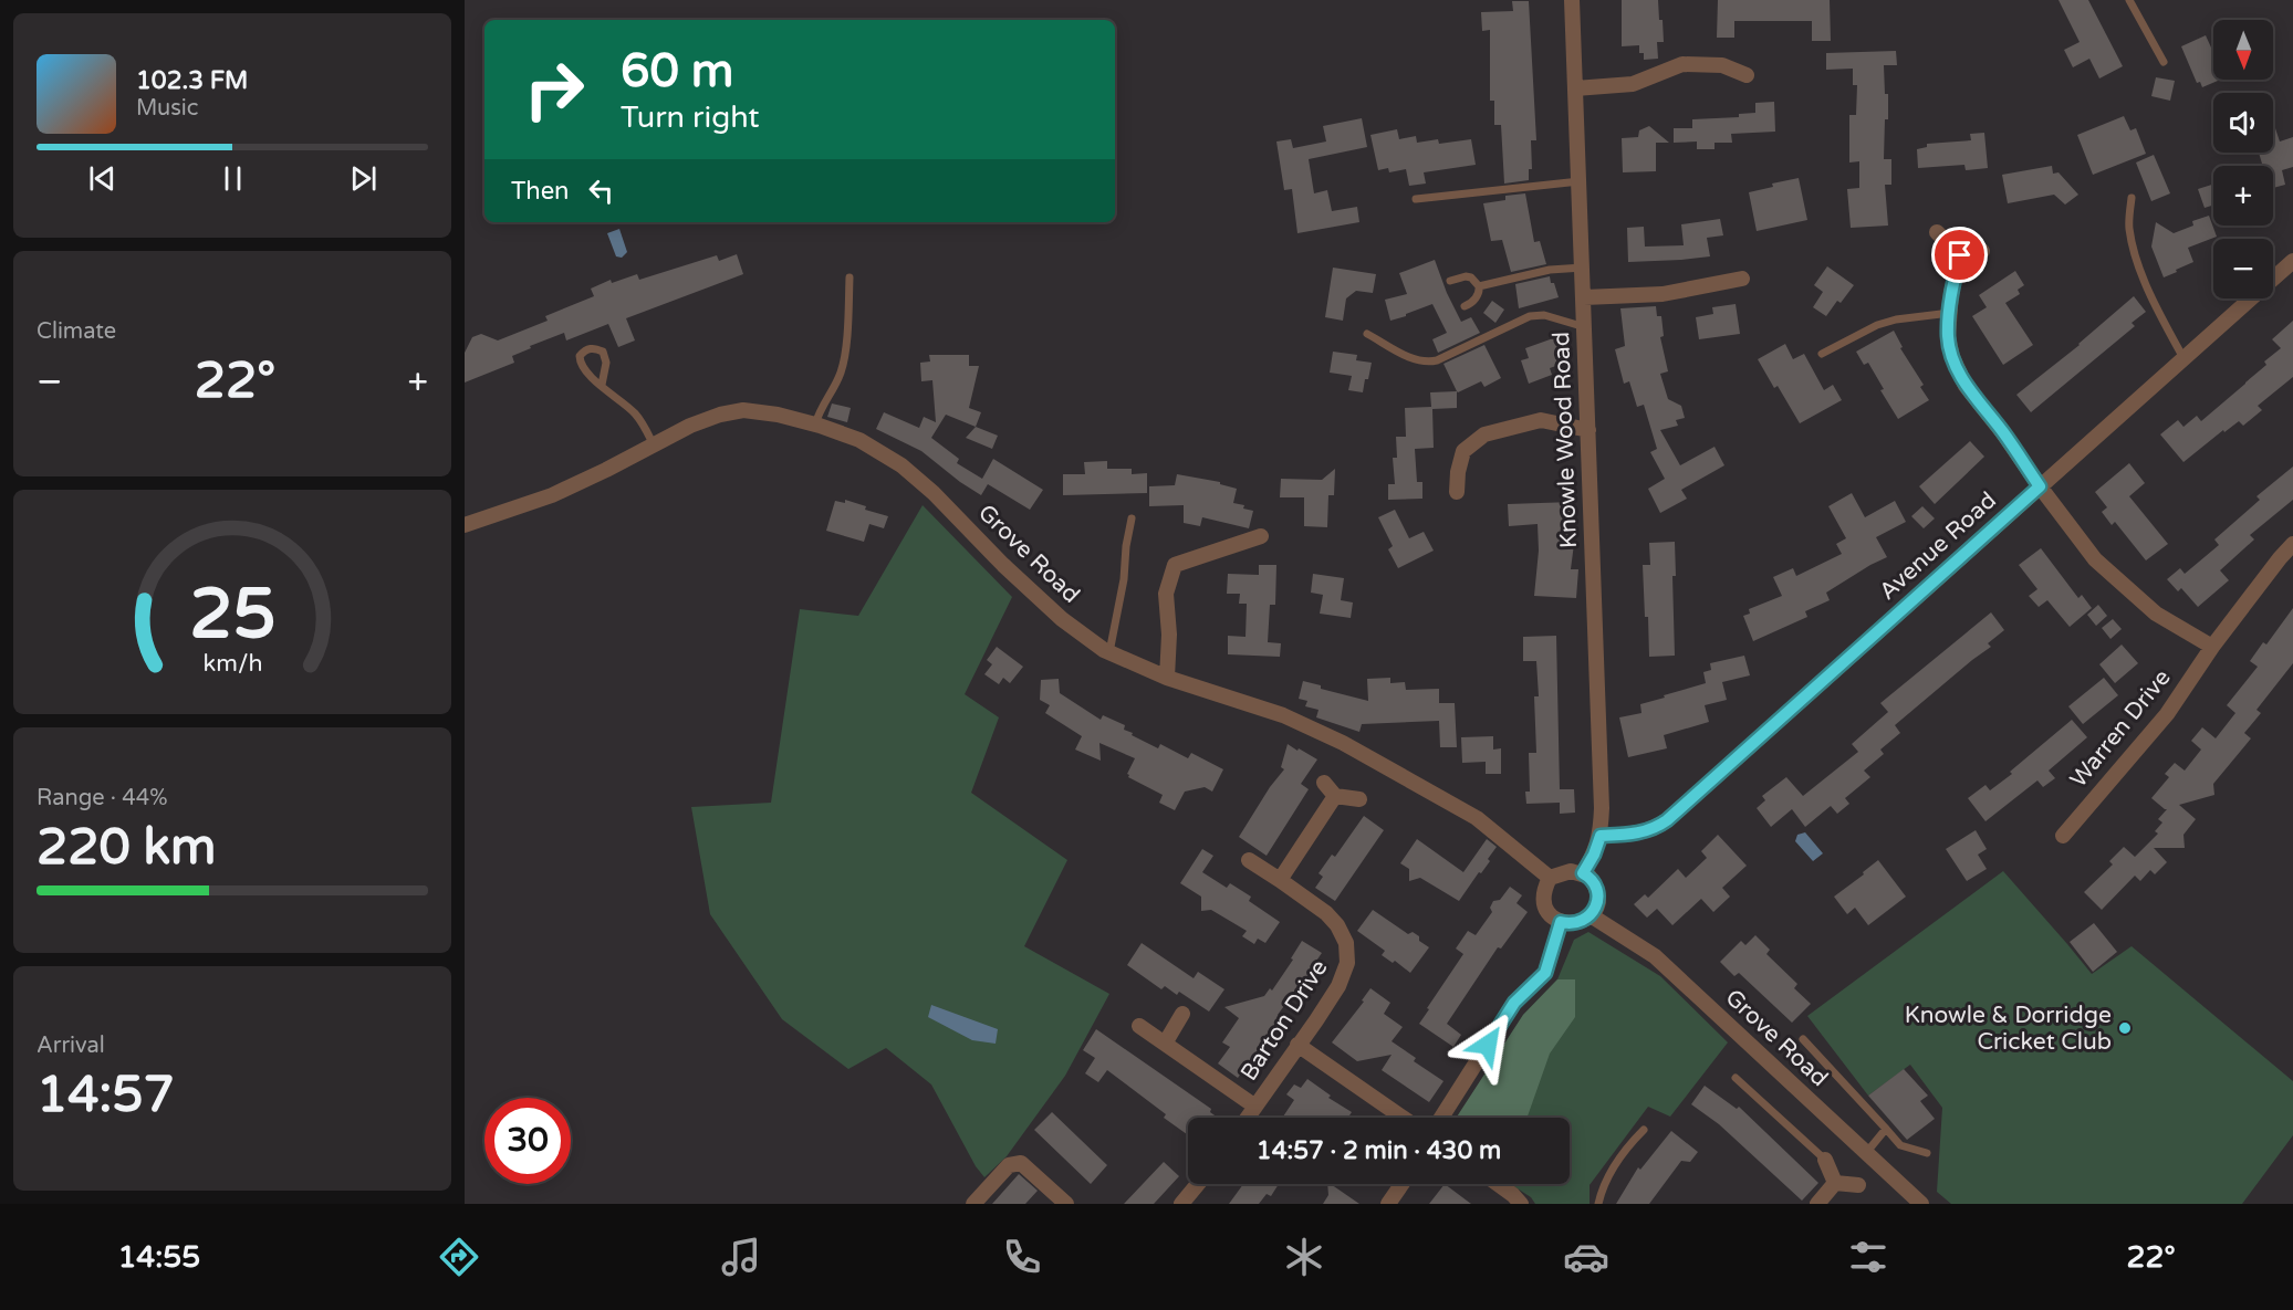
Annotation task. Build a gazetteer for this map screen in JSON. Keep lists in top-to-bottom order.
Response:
{
  "streets": {
    "street": [
      "Knowle Wood Road",
      "Avenue Road",
      "Grove Road",
      "Warren Drive",
      "Barton Drive"
    ]
  },
  "crossings": [
    ["Knowle Wood Road", "Avenue Road"],
    ["Knowle Wood Road", "Grove Road"]
  ],
  "places": ["Knowle & Dorridge Cricket Club"],
  "north": "bottom",
  "page": {
    "map_buttons": ["+", "−"],
    "turn": ["60 m", "Turn right"],
    "song": ["102.3 FM", "Music"],
    "then": "Then",
    "tile": [
      "Climate",
      ["Range · 44%", "220 km"],
      ["Arrival", "14:57"]
    ],
    "heat": ["−", "22°", "+"],
    "limit": "30",
    "trip": "14:57 · 2 min · 430 m",
    "tabs": ["14:55", "22°"],
    "gauge": ["25", "km/h"]
  }
}
